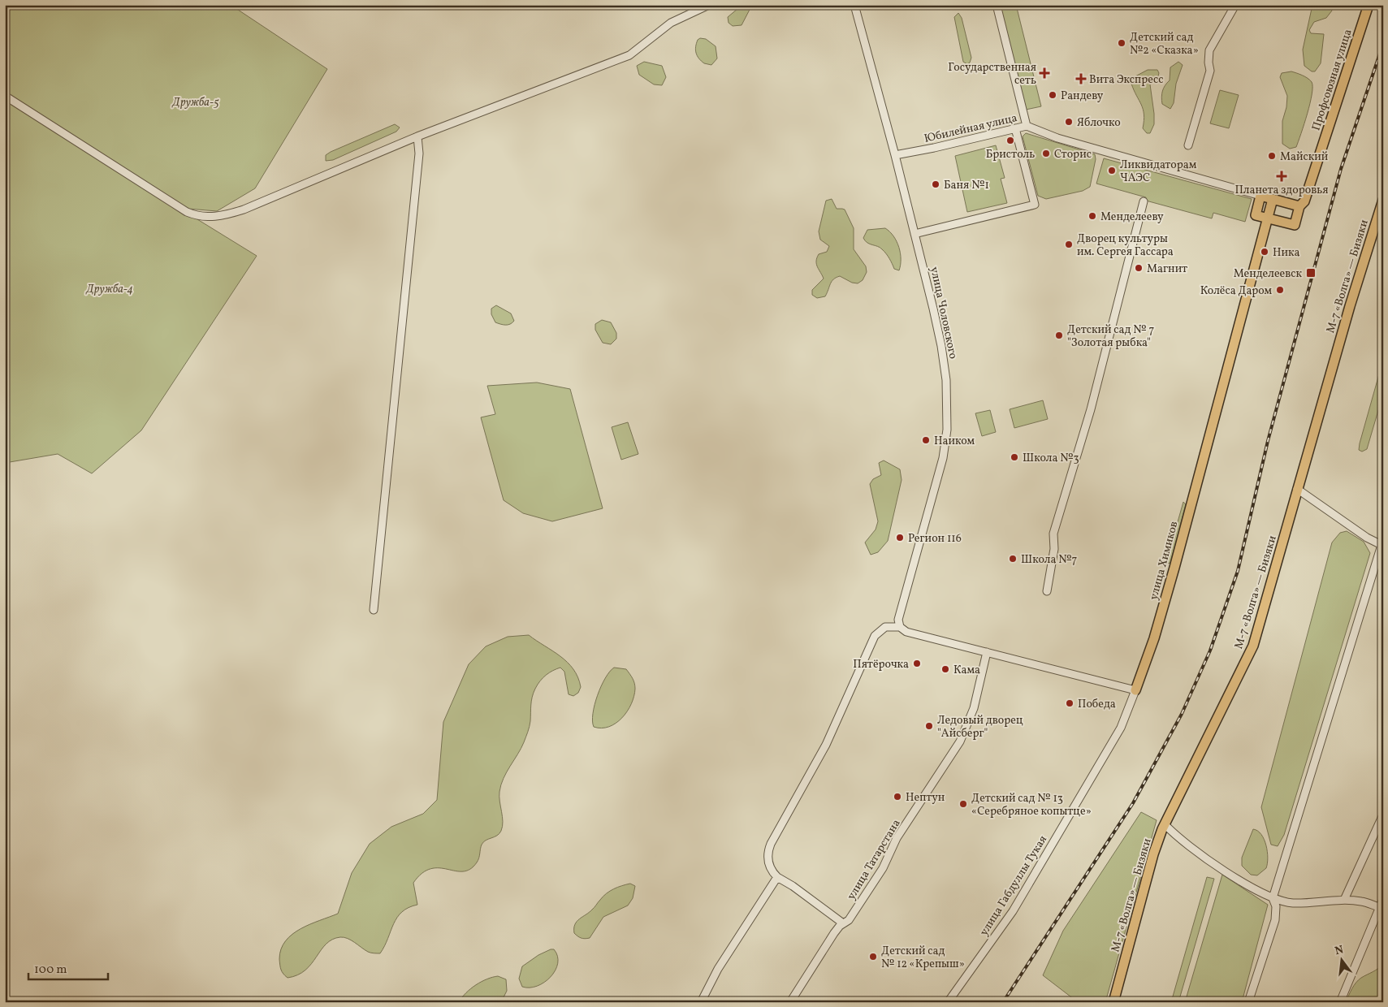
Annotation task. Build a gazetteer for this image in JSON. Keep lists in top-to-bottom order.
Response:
{
  "streets": {
    "main road": ["Профсоюзная улица", "М-7 «Волга» — Бизяки", "улица Химиков"],
    "street": [
      "Юбилейная улица",
      "улица Чоловского",
      "улица Татарстана",
      "улица Габдуллы Тукая"
    ]
  },
  "crossings": [
    ["Профсоюзная улица", "улица Химиков"],
    ["Юбилейная улица", "улица Чоловского"],
    ["улица Химиков", "улица Габдуллы Тукая"]
  ],
  "parks": ["Дружба-5", "Дружба-4"],
  "places": {
    "other": [
      "Детский сад №2 «Сказка»",
      "Рандеву",
      "Яблочко",
      "Бристоль",
      "Сторис",
      "Майский",
      "Ликвидаторам ЧАЭС",
      "Баня №1",
      "Менделееву",
      "Дворец культуры им. Сергея Гассара",
      "Ника",
      "Магнит",
      "Колёса Даром",
      "Детский сад № 7 \"Золотая рыбка\"",
      "Наиком",
      "Школа №3",
      "Регион 116",
      "Школа №7",
      "Пятёрочка",
      "Кама",
      "Победа",
      "Ледовый дворец \"Айсберг\"",
      "Нептун",
      "Детский сад № 13 «Серебряное копытце»",
      "Детский сад № 12 «Крепыш»"
    ],
    "health": ["Государственная сеть", "Вита Экспресс", "Планета здоровья"],
    "transit": ["Менделеевск"]
  },
  "scale_bar": "100 m",
  "north": "top"
}
